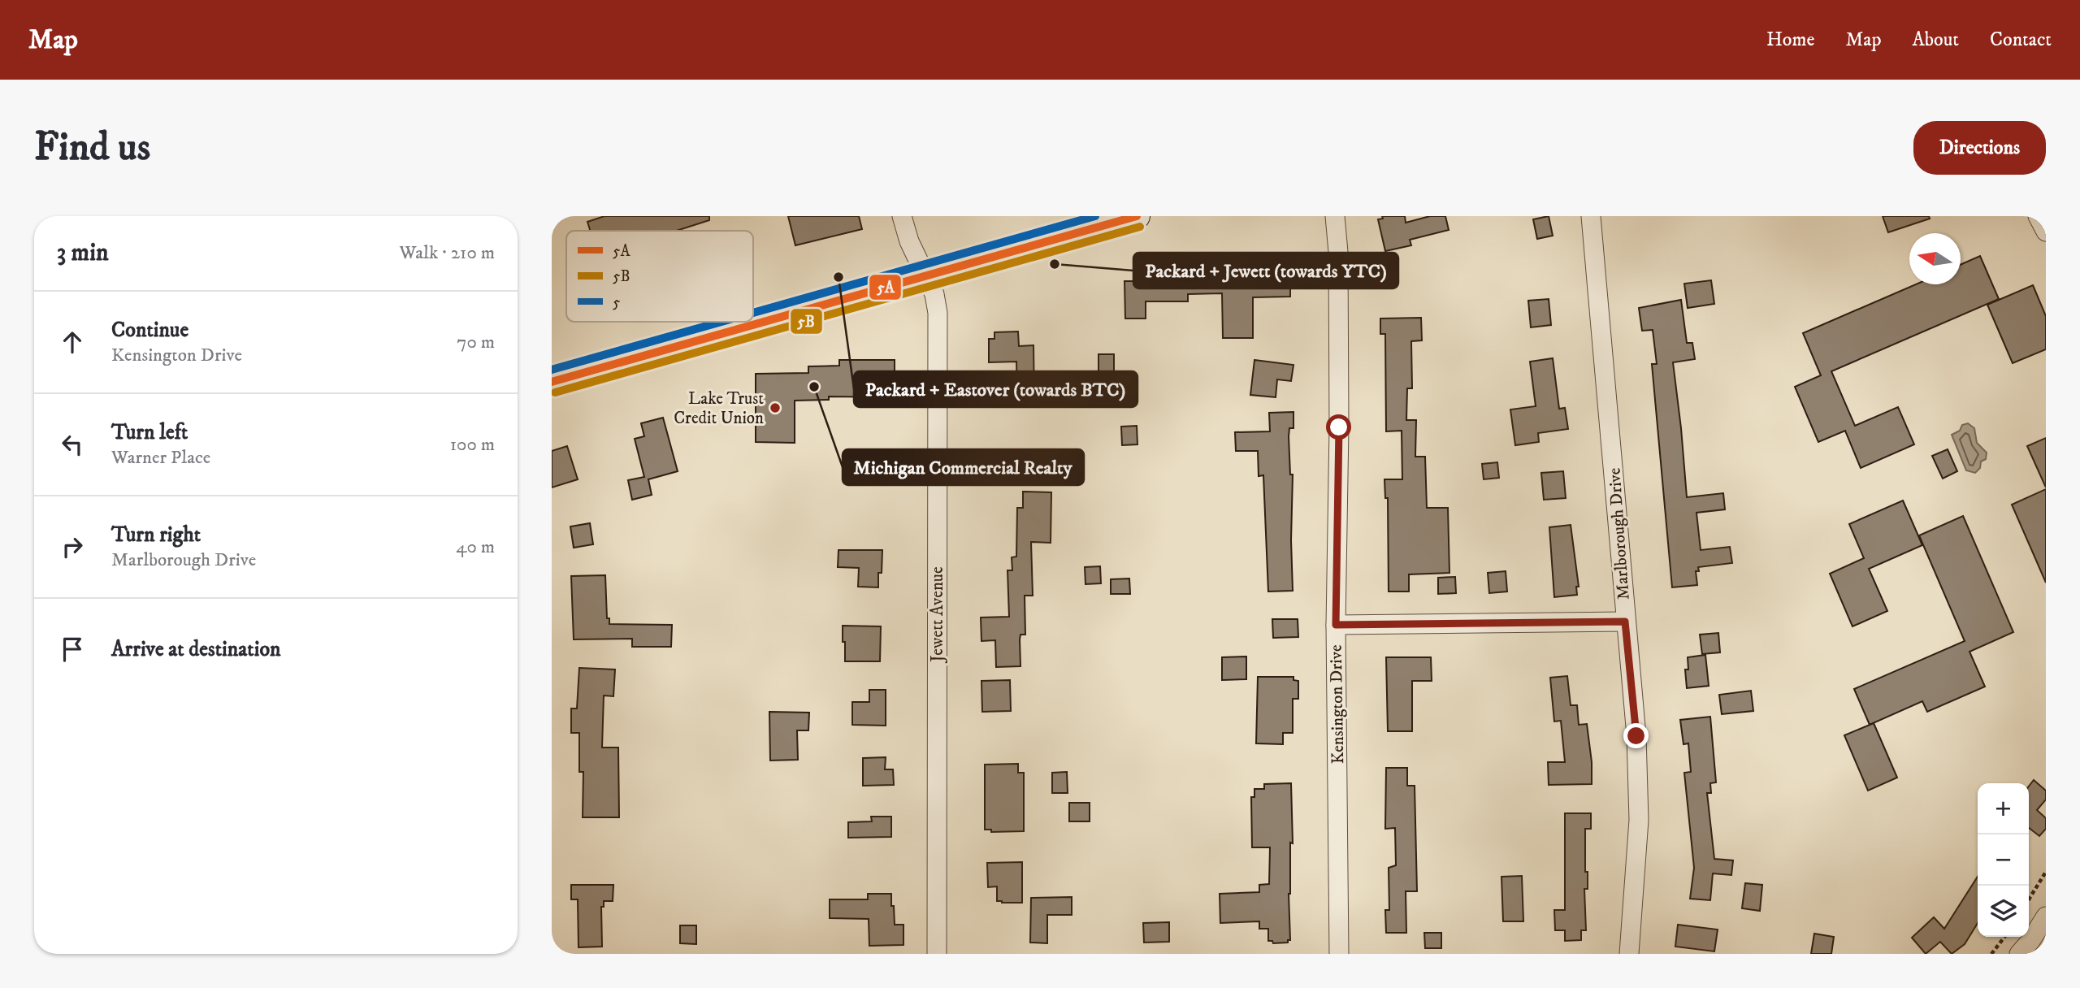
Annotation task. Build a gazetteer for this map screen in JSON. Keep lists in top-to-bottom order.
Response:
{
  "streets": {
    "street": ["Marlborough Drive", "Jewett Avenue", "Kensington Drive"]
  },
  "places": [
    "Packard + Jewett (towards YTC)",
    "Packard + Eastover (towards BTC)",
    "Michigan Commercial Realty",
    "Lake Trust Credit Union"
  ],
  "lines": ["transit line 5A", "transit line 5", "transit line 5B"],
  "legend": ["5A", "5B", "5"],
  "north": "left",
  "page": {
    "header": "Map",
    "nav": [
      "Home",
      "Map",
      "About",
      "Contact"
    ],
    "buttons": "Directions",
    "title": "Find us",
    "heading": ["3 min", "Walk · 210 m"],
    "list": [
      ["Continue", "Kensington Drive", "70 m"],
      ["Turn left", "Warner Place", "100 m"],
      ["Turn right", "Marlborough Drive", "40 m"],
      "Arrive at destination"
    ],
    "map_buttons": ["+", "−"]
  }
}
